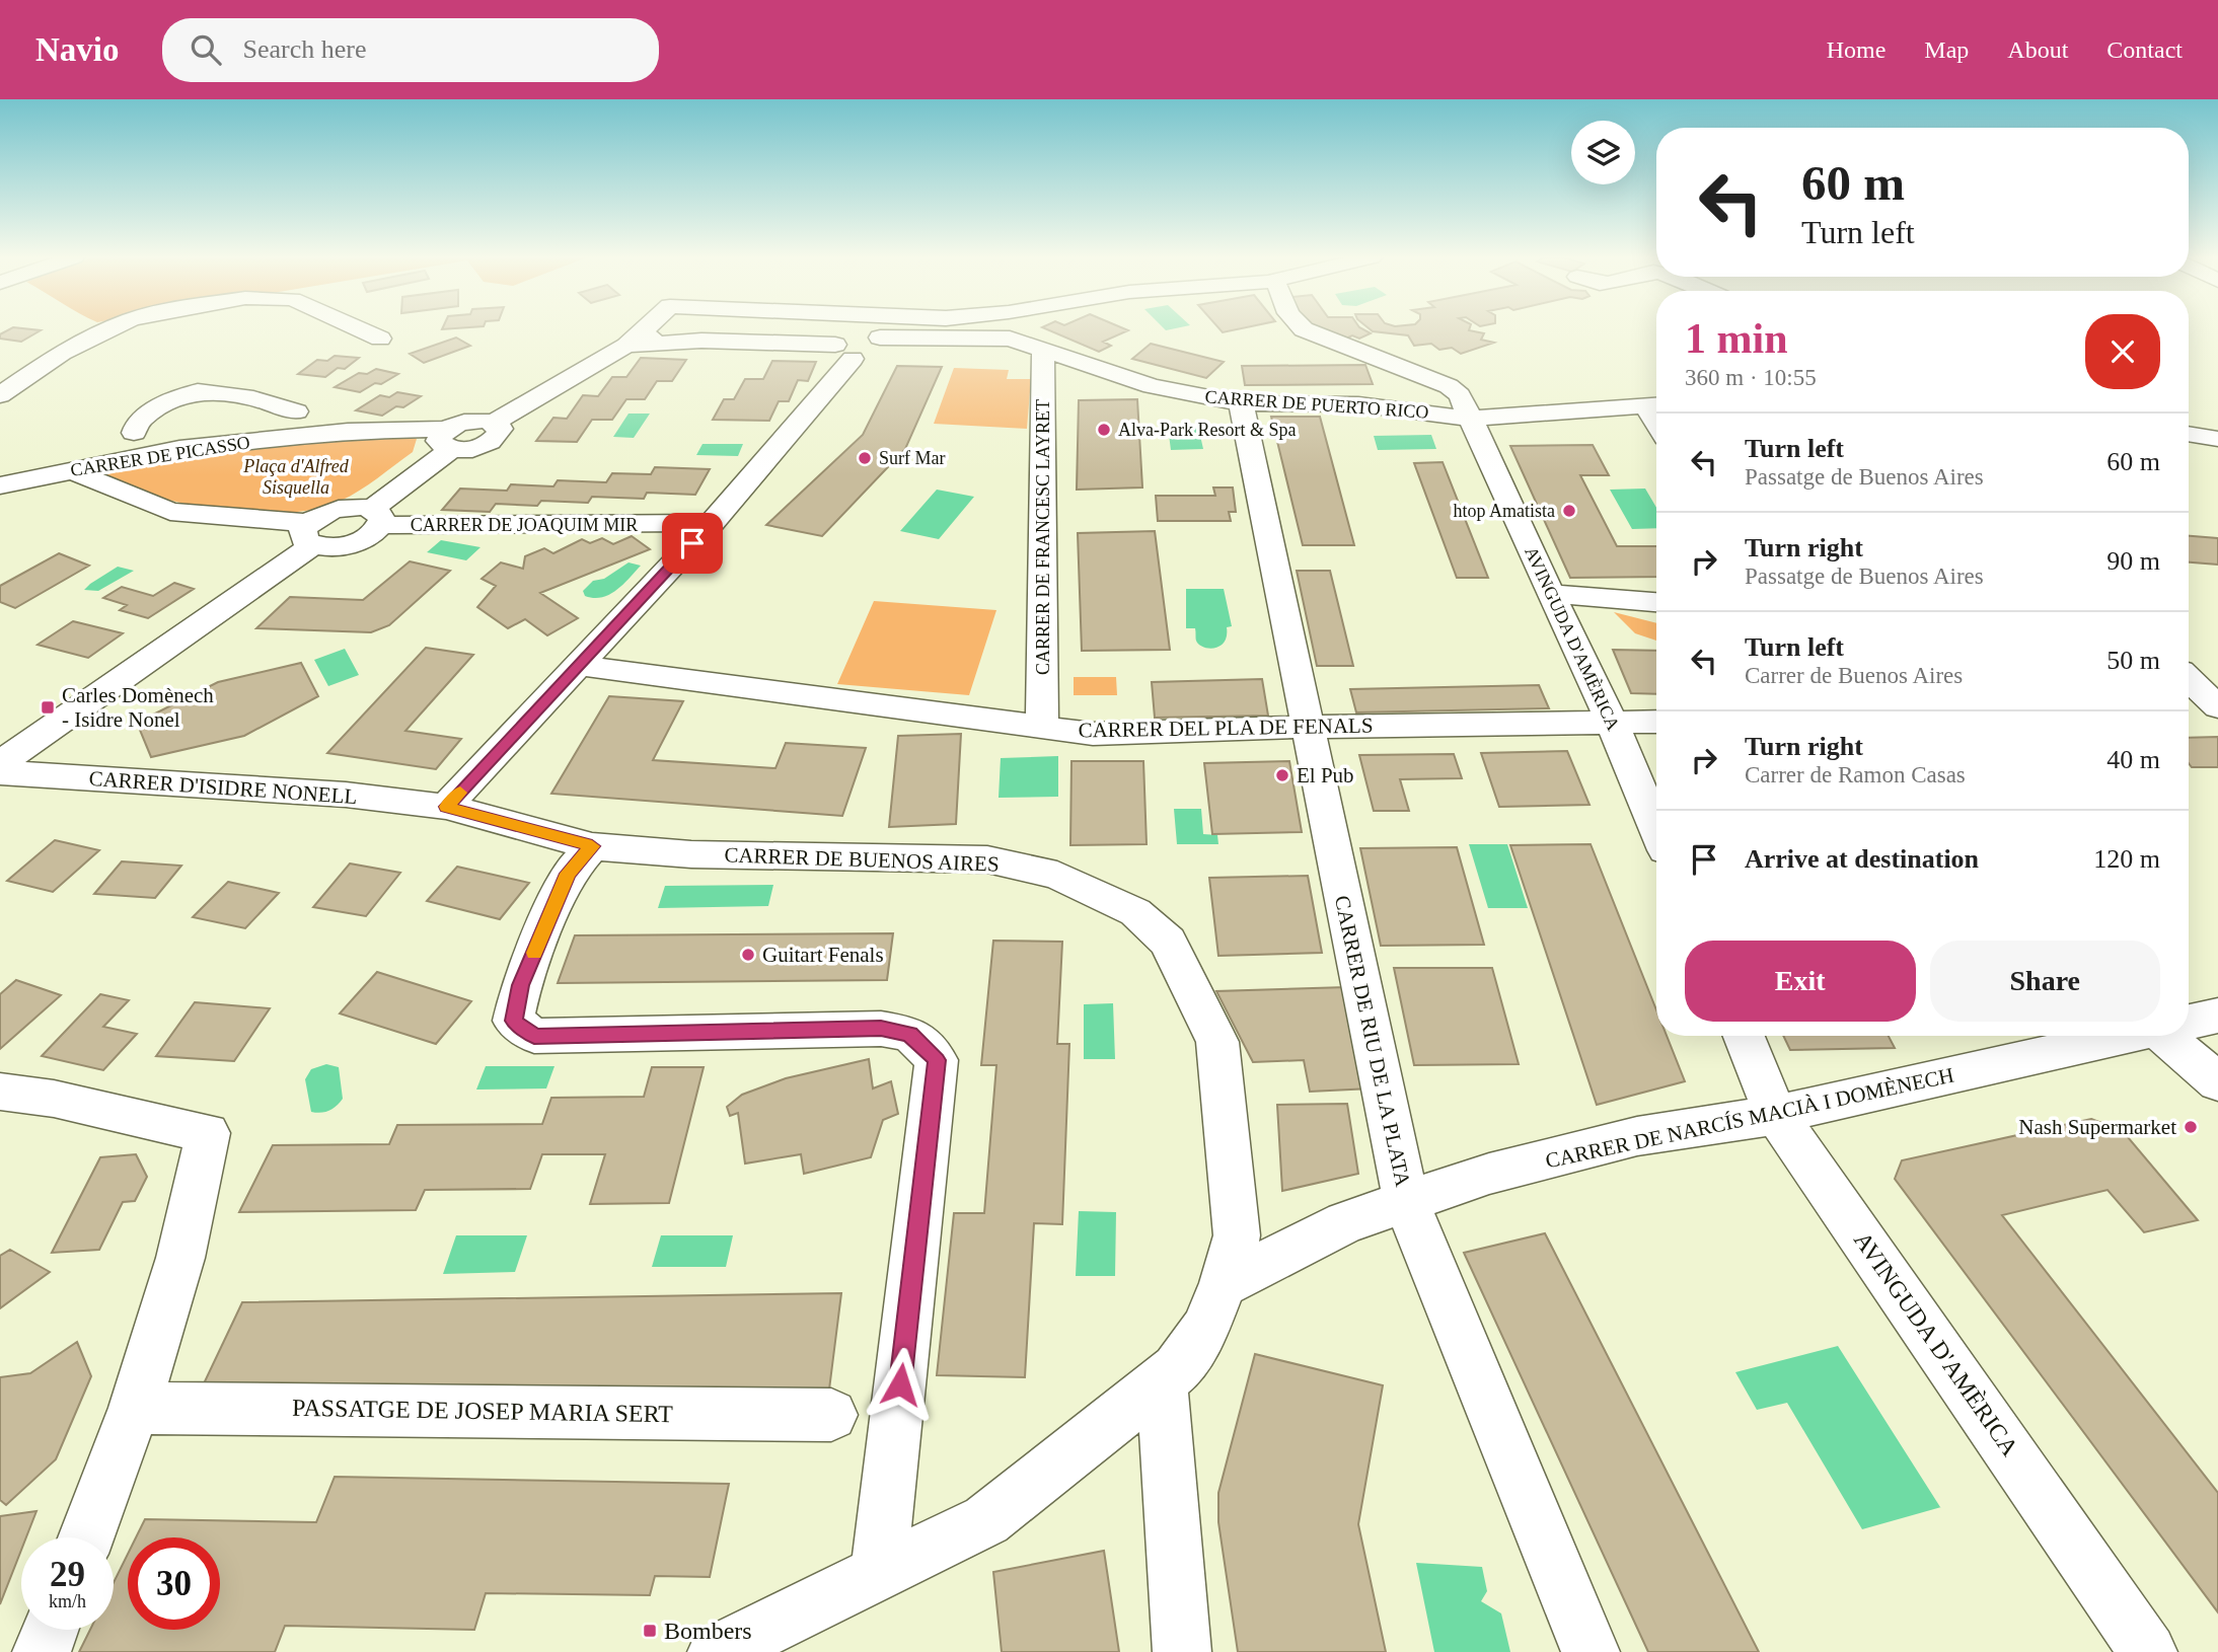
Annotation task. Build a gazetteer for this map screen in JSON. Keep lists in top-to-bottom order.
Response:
{
  "streets": {
    "street": [
      "CARRER DE PUERTO RICO",
      "CARRER DE PICASSO",
      "CARRER DE JOAQUIM MIR",
      "CARRER DE FRANCESC LAYRET",
      "AVINGUDA D'AMÈRICA",
      "CARRER DEL PLA DE FENALS",
      "CARRER D'ISIDRE NONELL",
      "CARRER DE BUENOS AIRES",
      "CARRER DE RIU DE LA PLATA",
      "CARRER DE NARCÍS MACIÀ I DOMÈNECH",
      "PASSATGE DE JOSEP MARIA SERT"
    ]
  },
  "crossings": [
    ["CARRER DE PUERTO RICO", "CARRER DE PICASSO"],
    ["CARRER DE PUERTO RICO", "CARRER DE FRANCESC LAYRET"],
    ["CARRER DE PUERTO RICO", "AVINGUDA D'AMÈRICA"],
    ["CARRER DE PUERTO RICO", "CARRER DE RIU DE LA PLATA"],
    ["CARRER DE FRANCESC LAYRET", "CARRER DEL PLA DE FENALS"],
    ["AVINGUDA D'AMÈRICA", "CARRER DEL PLA DE FENALS"],
    ["AVINGUDA D'AMÈRICA", "CARRER DE NARCÍS MACIÀ I DOMÈNECH"],
    ["CARRER DEL PLA DE FENALS", "CARRER DE RIU DE LA PLATA"],
    ["CARRER D'ISIDRE NONELL", "CARRER DE BUENOS AIRES"],
    ["CARRER DE BUENOS AIRES", "CARRER DE NARCÍS MACIÀ I DOMÈNECH"],
    ["CARRER DE RIU DE LA PLATA", "CARRER DE NARCÍS MACIÀ I DOMÈNECH"]
  ],
  "parks": ["Plaça d'Alfred Sisquella"],
  "places": {
    "other": [
      "Alva-Park Resort & Spa",
      "Surf Mar",
      "htop Amatista",
      "El Pub",
      "Guitart Fenals",
      "Nash Supermarket"
    ],
    "transit": ["Carles Domènech - Isidre Nonel", "Bombers"]
  },
  "page": {
    "header": "Navio",
    "search": "Search here",
    "nav": [
      "Home",
      "Map",
      "About",
      "Contact"
    ],
    "turn": ["60 m", "Turn left"],
    "heading": ["1 min", "360 m · 10:55"],
    "list": [
      {
        "name": "Turn left",
        "note": "Passatge de Buenos Aires",
        "value": "60 m"
      },
      {
        "name": "Turn right",
        "note": "Passatge de Buenos Aires",
        "value": "90 m"
      },
      {
        "name": "Turn left",
        "note": "Carrer de Buenos Aires",
        "value": "50 m"
      },
      {
        "name": "Turn right",
        "note": "Carrer de Ramon Casas",
        "value": "40 m"
      },
      {
        "name": "Arrive at destination",
        "value": "120 m"
      }
    ],
    "buttons": ["Exit", "Share"],
    "speed": "29 km/h",
    "limit": "30"
  }
}
